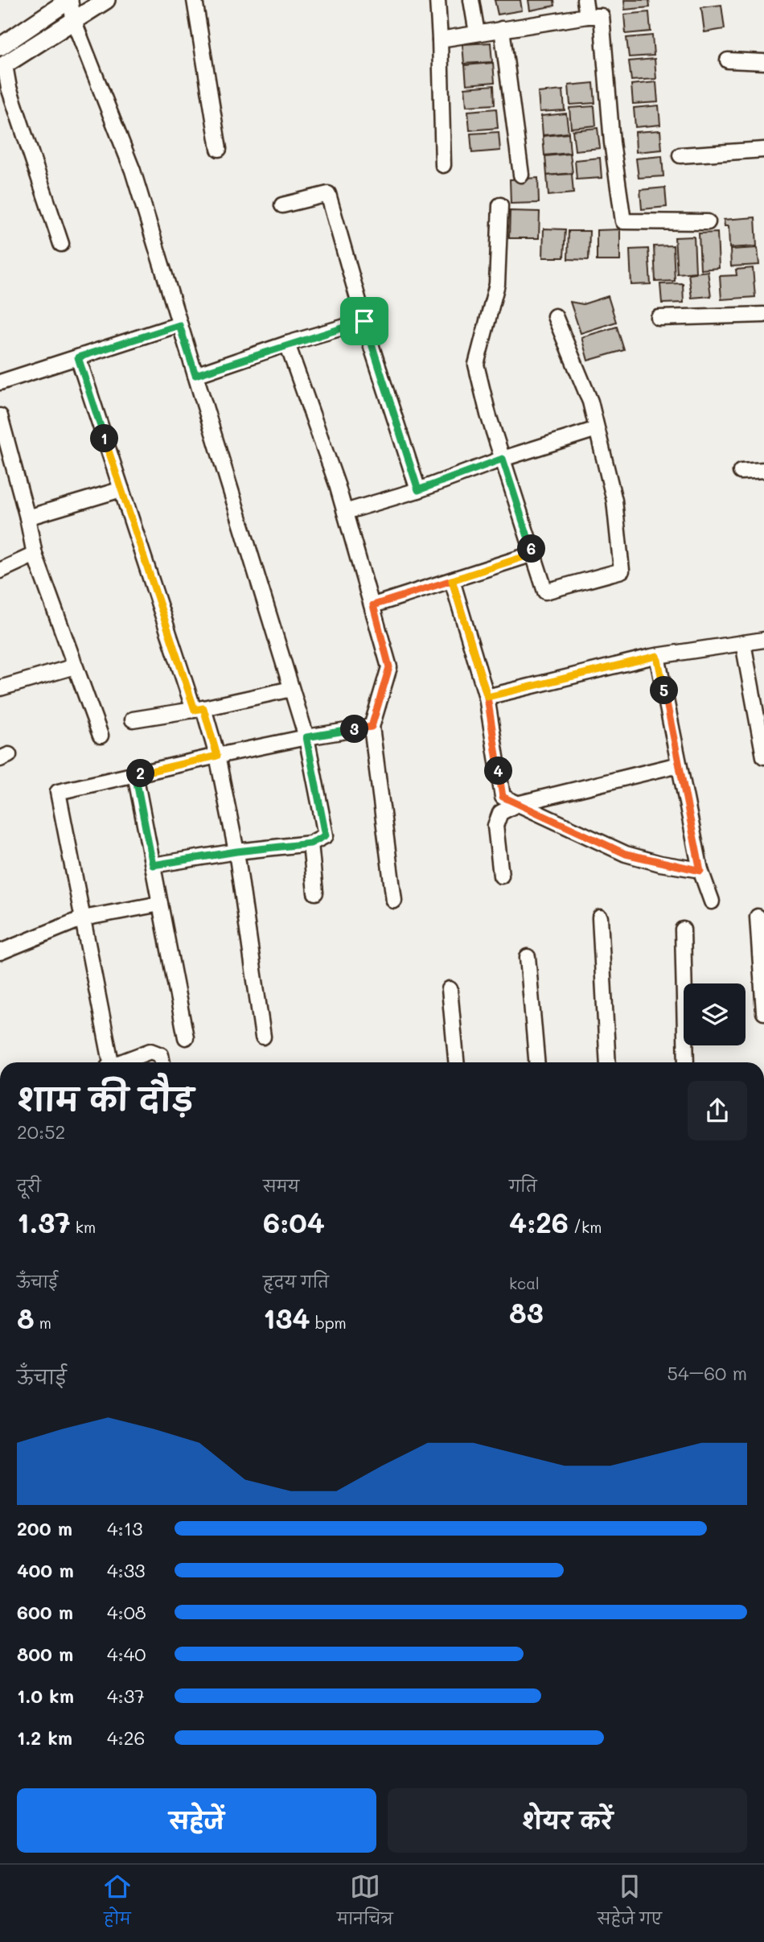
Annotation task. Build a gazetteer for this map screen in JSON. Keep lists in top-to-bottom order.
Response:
{
  "page": {
    "pins": [
      "1",
      "6",
      "5",
      "3",
      "4",
      "2"
    ],
    "heading": ["शाम की दौड़", "20:52"],
    "stats": [
      ["दूरी", "1.37 km"],
      ["समय", "6:04"],
      ["गति", "4:26 /km"],
      ["ऊँचाई", "8 m"],
      ["हृदय गति", "134 bpm"],
      ["kcal", "83"]
    ],
    "chart": ["ऊँचाई", "54–60 m"],
    "list": [
      {
        "name": "200 m",
        "note": "4:13"
      },
      {
        "name": "400 m",
        "note": "4:33"
      },
      {
        "name": "600 m",
        "note": "4:08"
      },
      {
        "name": "800 m",
        "note": "4:40"
      },
      {
        "name": "1.0 km",
        "note": "4:37"
      },
      {
        "name": "1.2 km",
        "note": "4:26"
      }
    ],
    "buttons": ["सहेजें", "शेयर करें"],
    "tabs": ["होम", "मानचित्र", "सहेजे गए"]
  }
}
